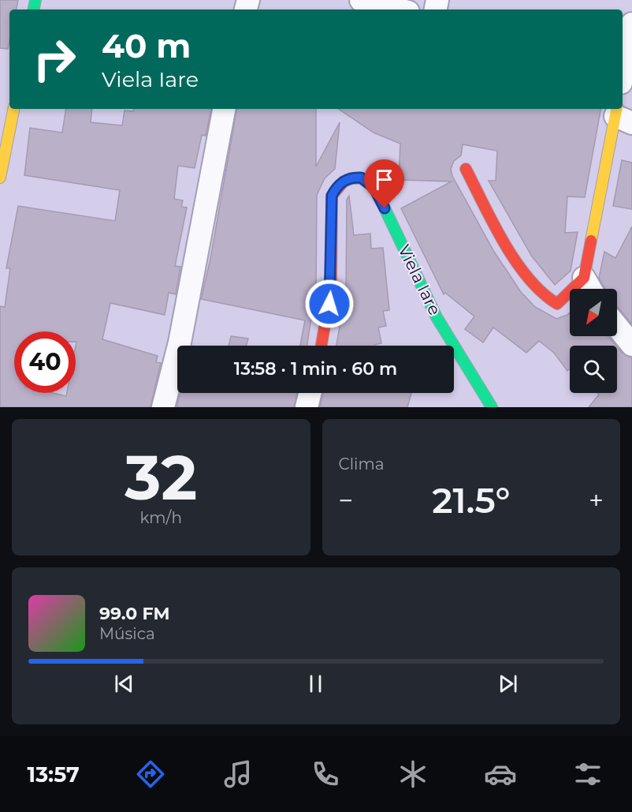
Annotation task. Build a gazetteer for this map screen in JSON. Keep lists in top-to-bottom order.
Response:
{
  "streets": {
    "street": ["Viela Iare"]
  },
  "north": "bottom left",
  "page": {
    "turn": ["40 m", "Viela Iare"],
    "limit": "40",
    "trip": "13:58 · 1 min · 60 m",
    "tile": [
      ["32", "km/h"],
      "Clima"
    ],
    "heat": ["−", "21.5°", "+"],
    "song": ["99.0 FM", "Música"],
    "tabs": "13:57"
  }
}
